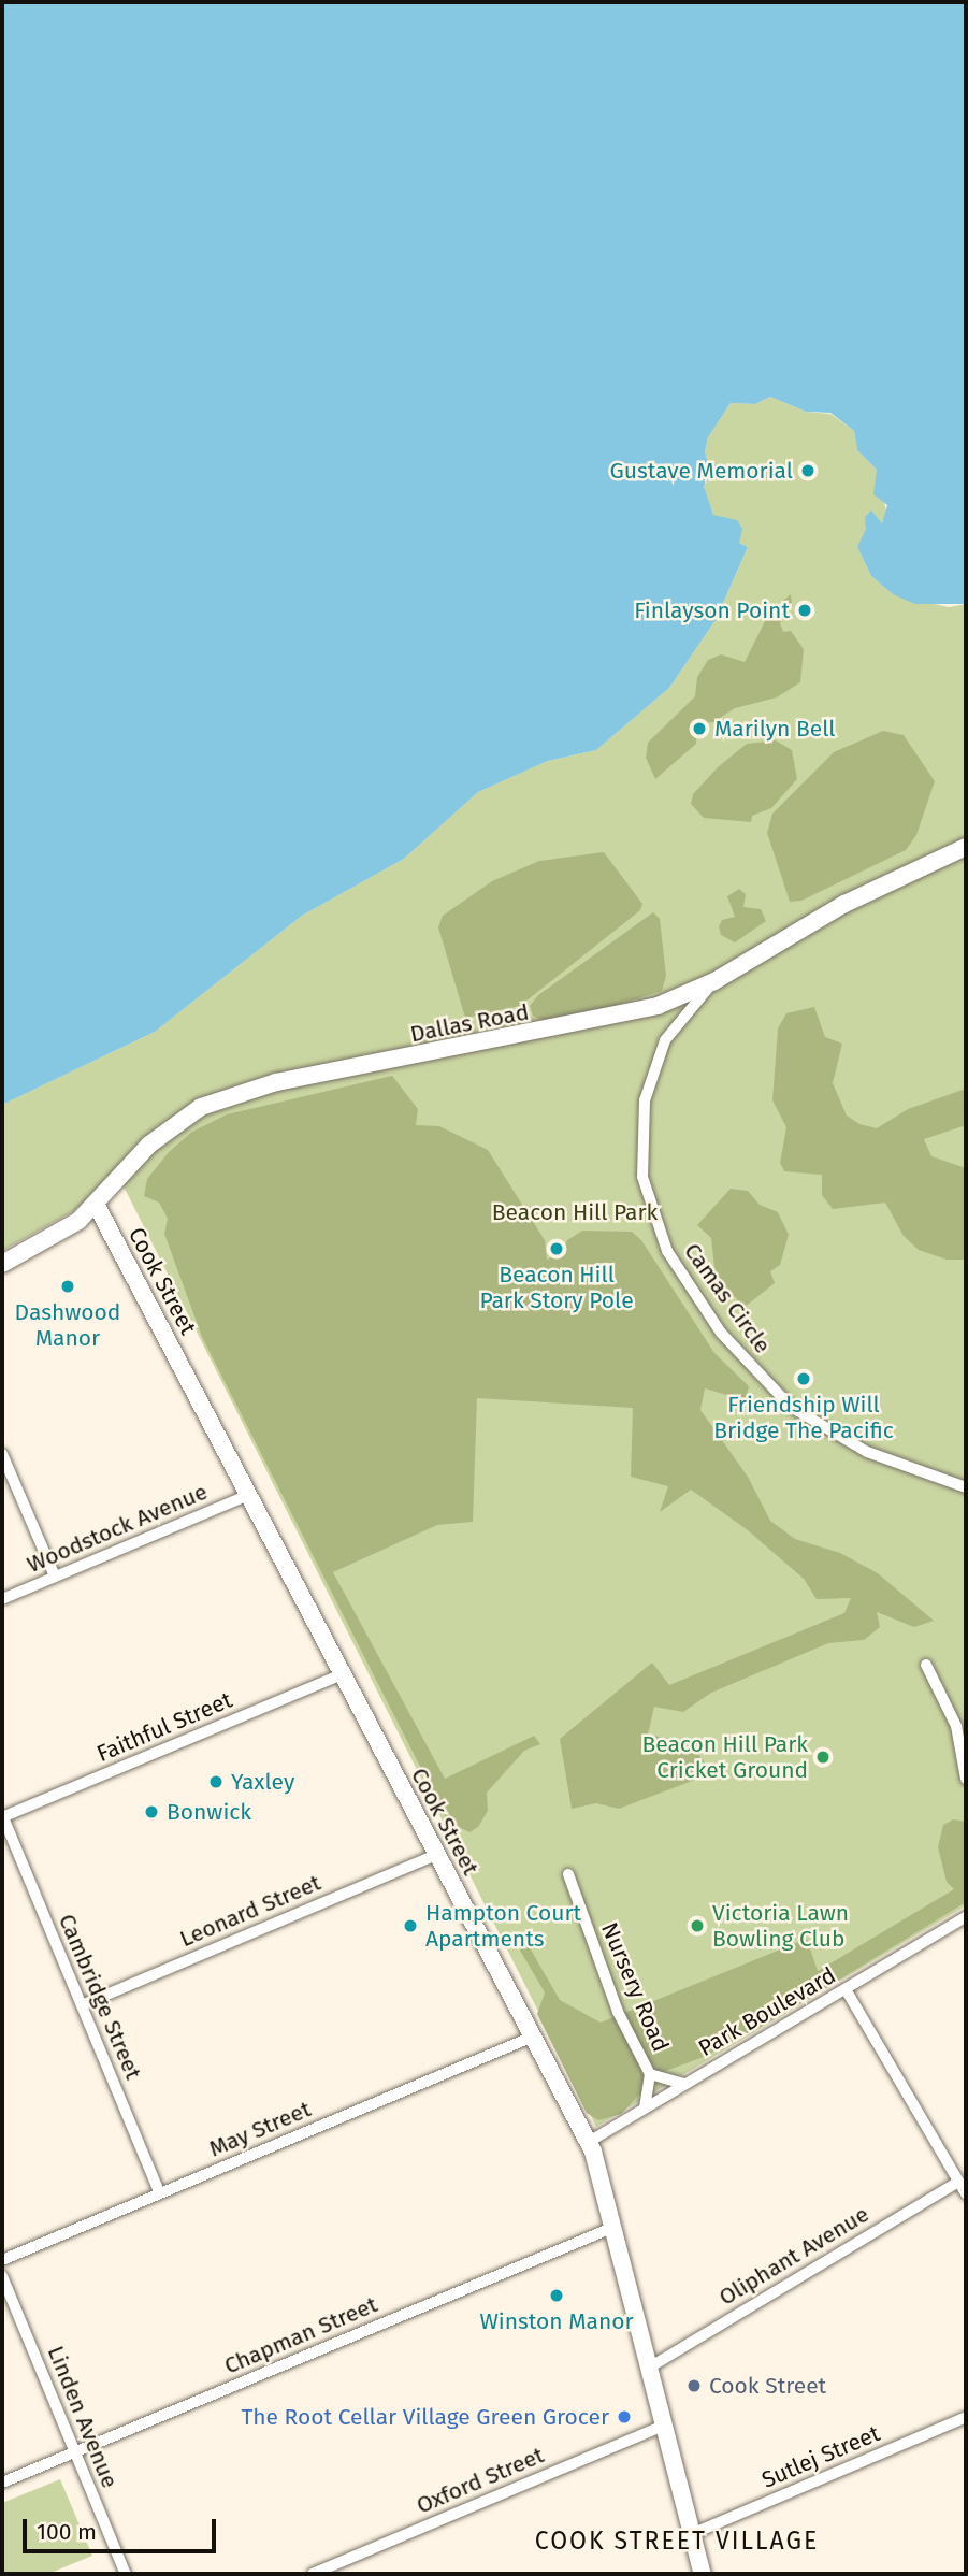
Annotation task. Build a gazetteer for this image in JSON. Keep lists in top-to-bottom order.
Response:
{
  "streets": {
    "main road": ["Dallas Road", "Cook Street"],
    "street": [
      "Camas Circle",
      "Woodstock Avenue",
      "Faithful Street",
      "Leonard Street",
      "Nursery Road",
      "Cambridge Street",
      "Park Boulevard",
      "May Street",
      "Oliphant Avenue",
      "Chapman Street",
      "Linden Avenue",
      "Sutlej Street",
      "Oxford Street"
    ]
  },
  "crossings": [
    ["Dallas Road", "Cook Street"],
    ["Dallas Road", "Camas Circle"],
    ["Cook Street", "Woodstock Avenue"],
    ["Cook Street", "Faithful Street"],
    ["Cook Street", "Leonard Street"],
    ["Cook Street", "Park Boulevard"],
    ["Cook Street", "May Street"],
    ["Cook Street", "Oliphant Avenue"],
    ["Cook Street", "Chapman Street"],
    ["Cook Street", "Sutlej Street"],
    ["Cook Street", "Oxford Street"],
    ["Faithful Street", "Cambridge Street"],
    ["Leonard Street", "Cambridge Street"],
    ["Nursery Road", "Park Boulevard"],
    ["Cambridge Street", "May Street"],
    ["Chapman Street", "Linden Avenue"]
  ],
  "districts": ["COOK STREET VILLAGE"],
  "parks": ["Beacon Hill Park"],
  "places": [
    "Gustave Memorial",
    "Finlayson Point",
    "Marilyn Bell",
    "Beacon Hill Park Story Pole",
    "Dashwood Manor",
    "Friendship Will Bridge The Pacific",
    "Beacon Hill Park Cricket Ground",
    "Yaxley",
    "Bonwick",
    "Hampton Court Apartments",
    "Victoria Lawn Bowling Club",
    "Winston Manor",
    "Cook Street",
    "The Root Cellar Village Green Grocer"
  ],
  "scale_bar": "100 m"
}
